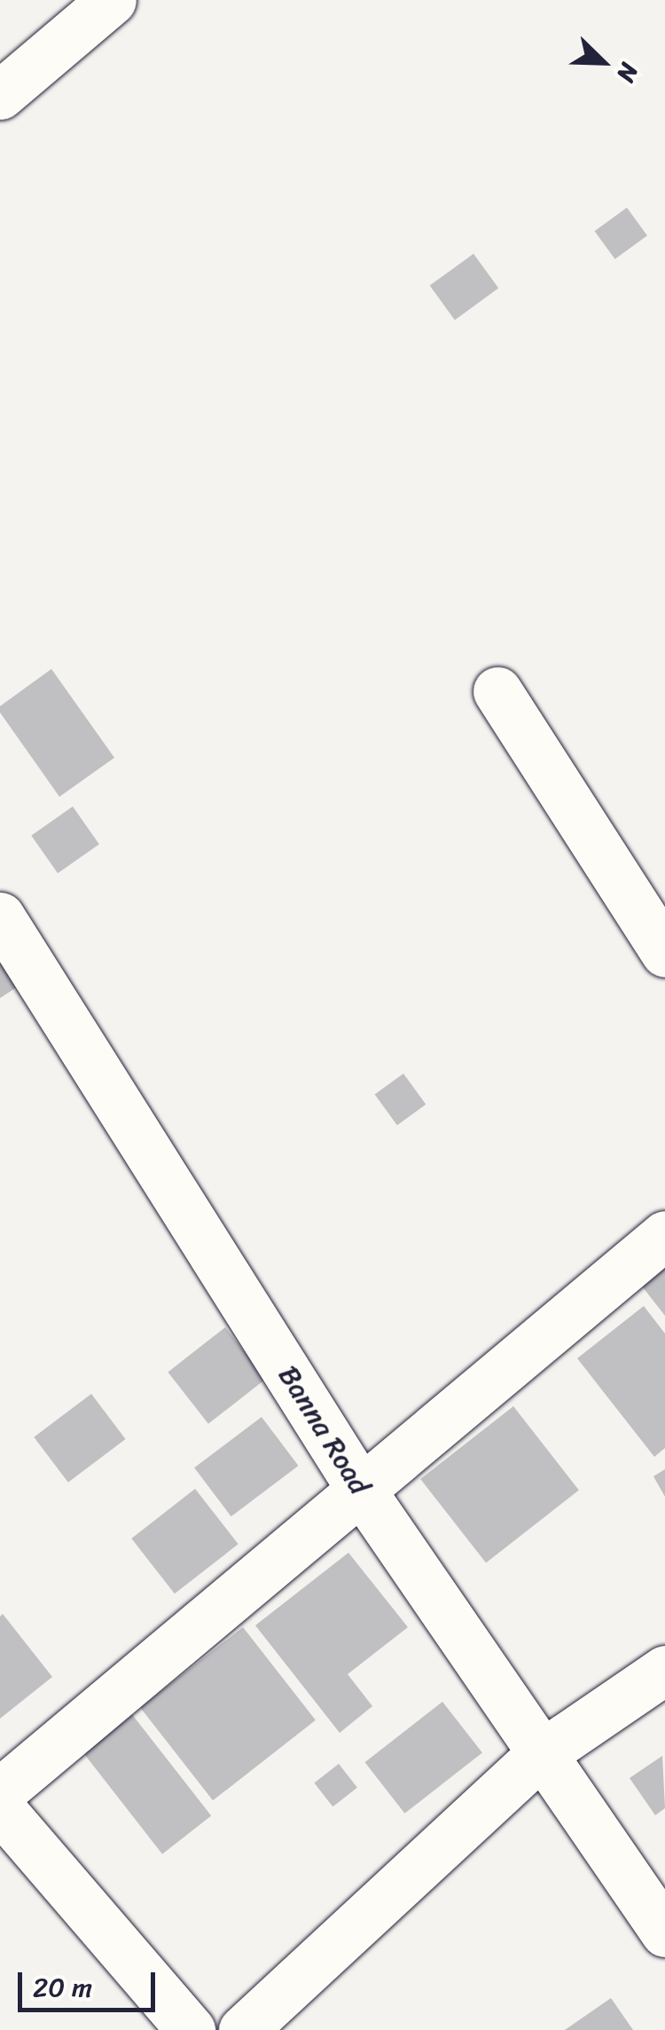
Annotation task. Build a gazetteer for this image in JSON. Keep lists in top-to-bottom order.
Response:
{
  "streets": {
    "street": ["Banna Road"]
  },
  "scale_bar": "20 m",
  "north": "bottom right"
}
